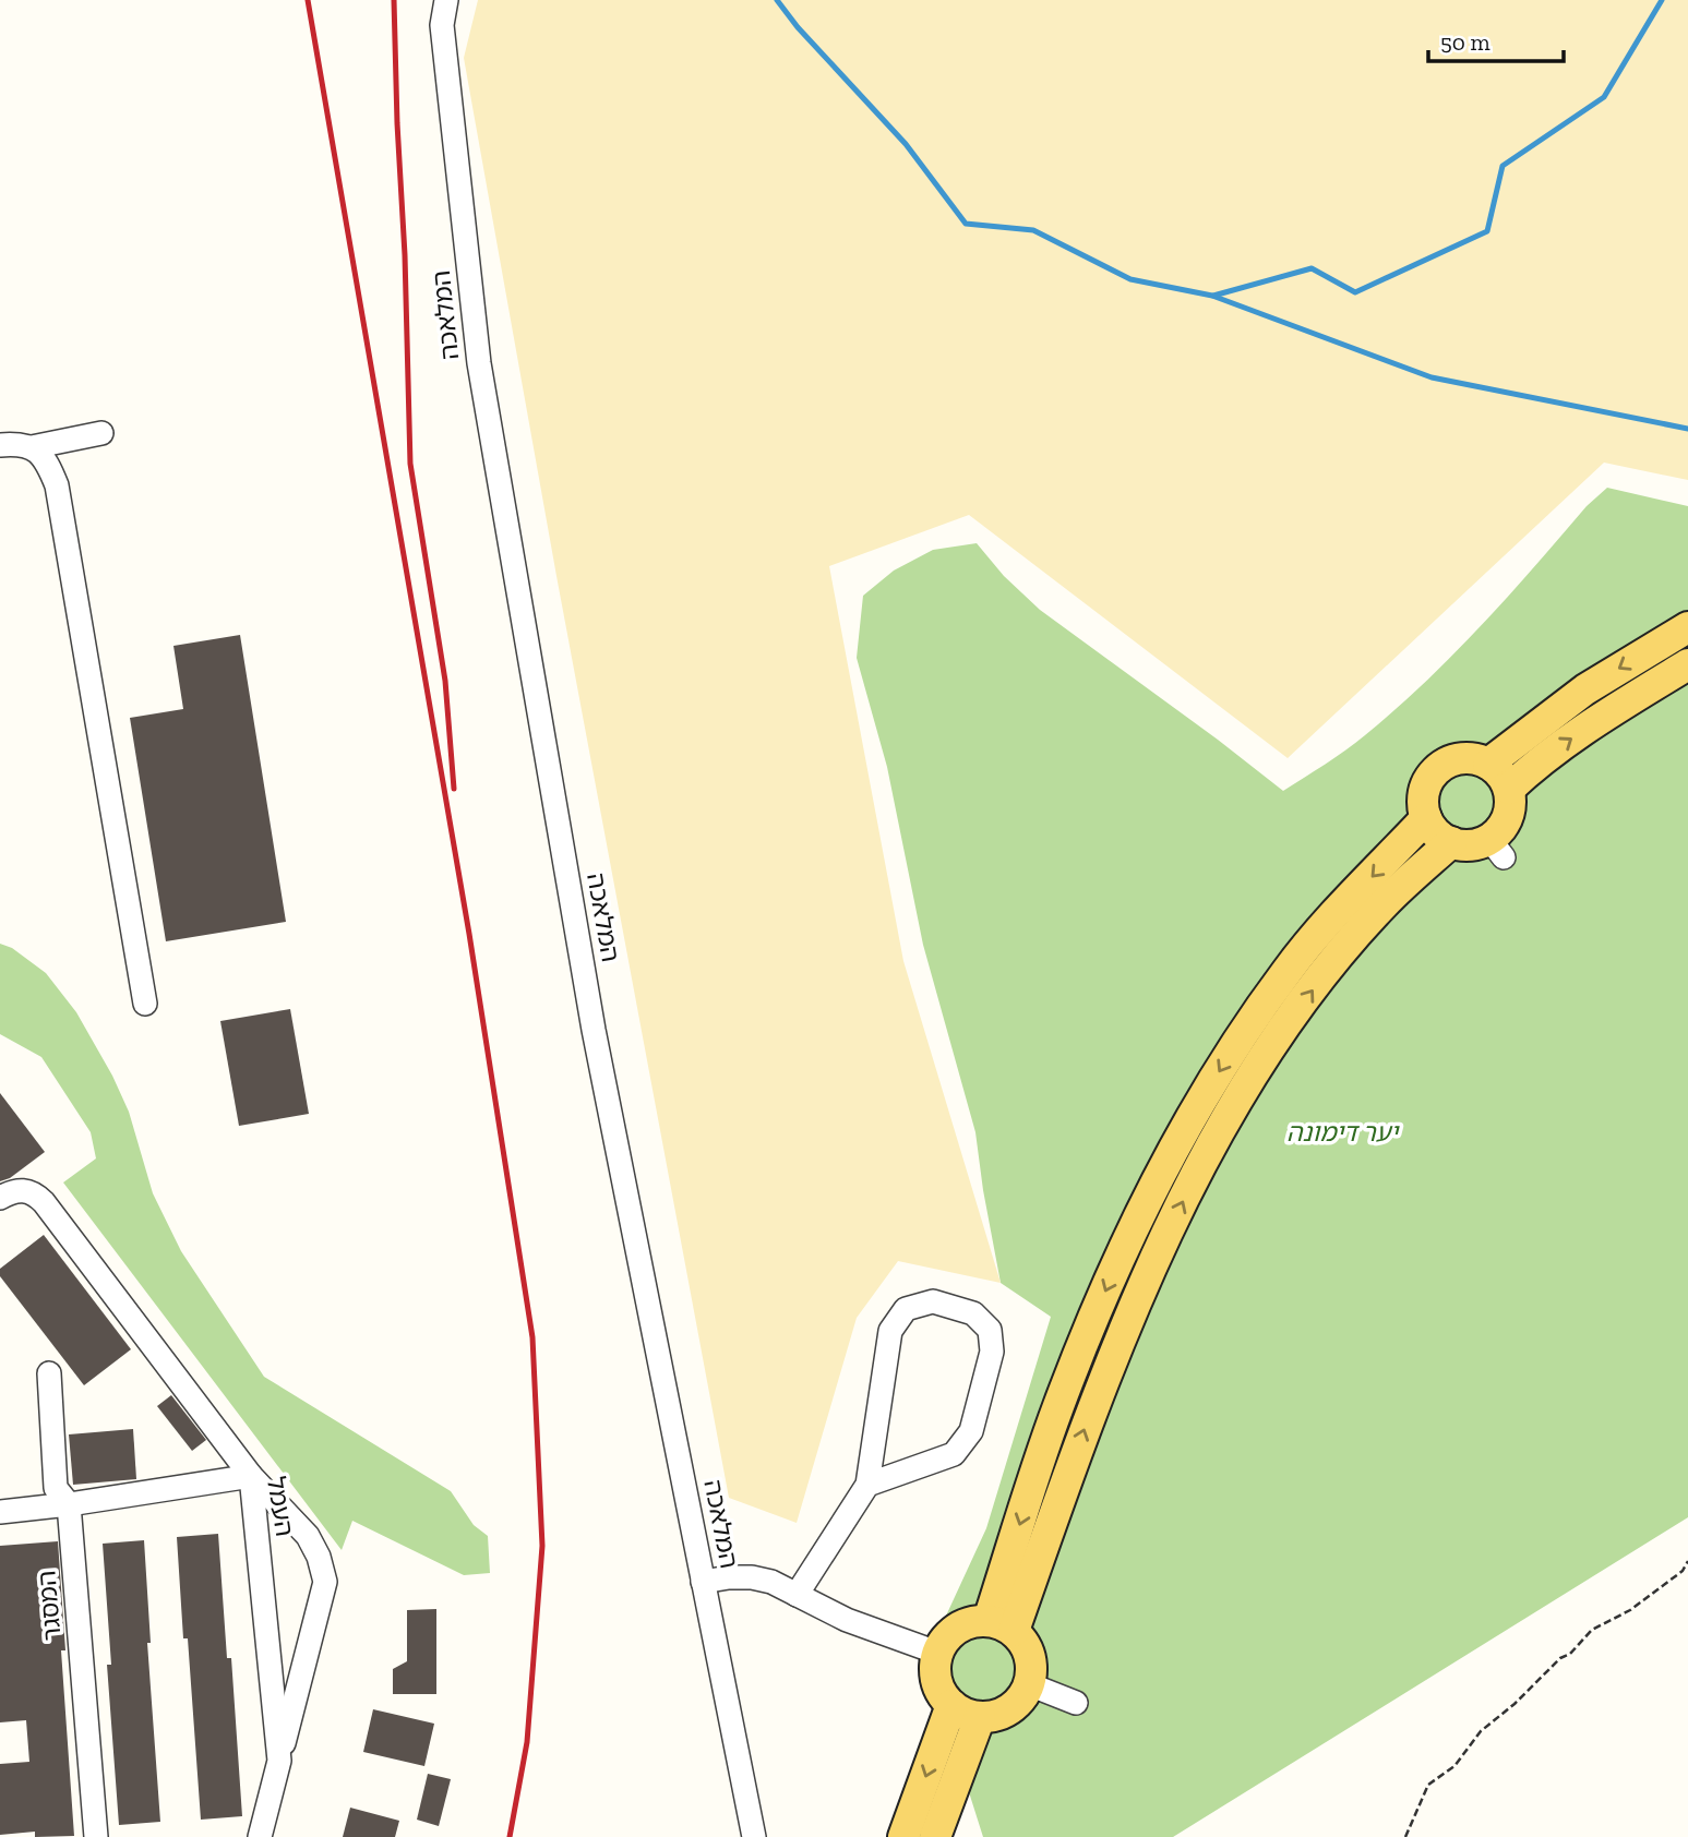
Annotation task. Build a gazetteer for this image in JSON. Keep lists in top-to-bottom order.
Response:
{
  "streets": {
    "street": ["המלאכה", "העמל", "המסגר"]
  },
  "parks": ["יער דימונה"],
  "scale_bar": "50 m"
}
